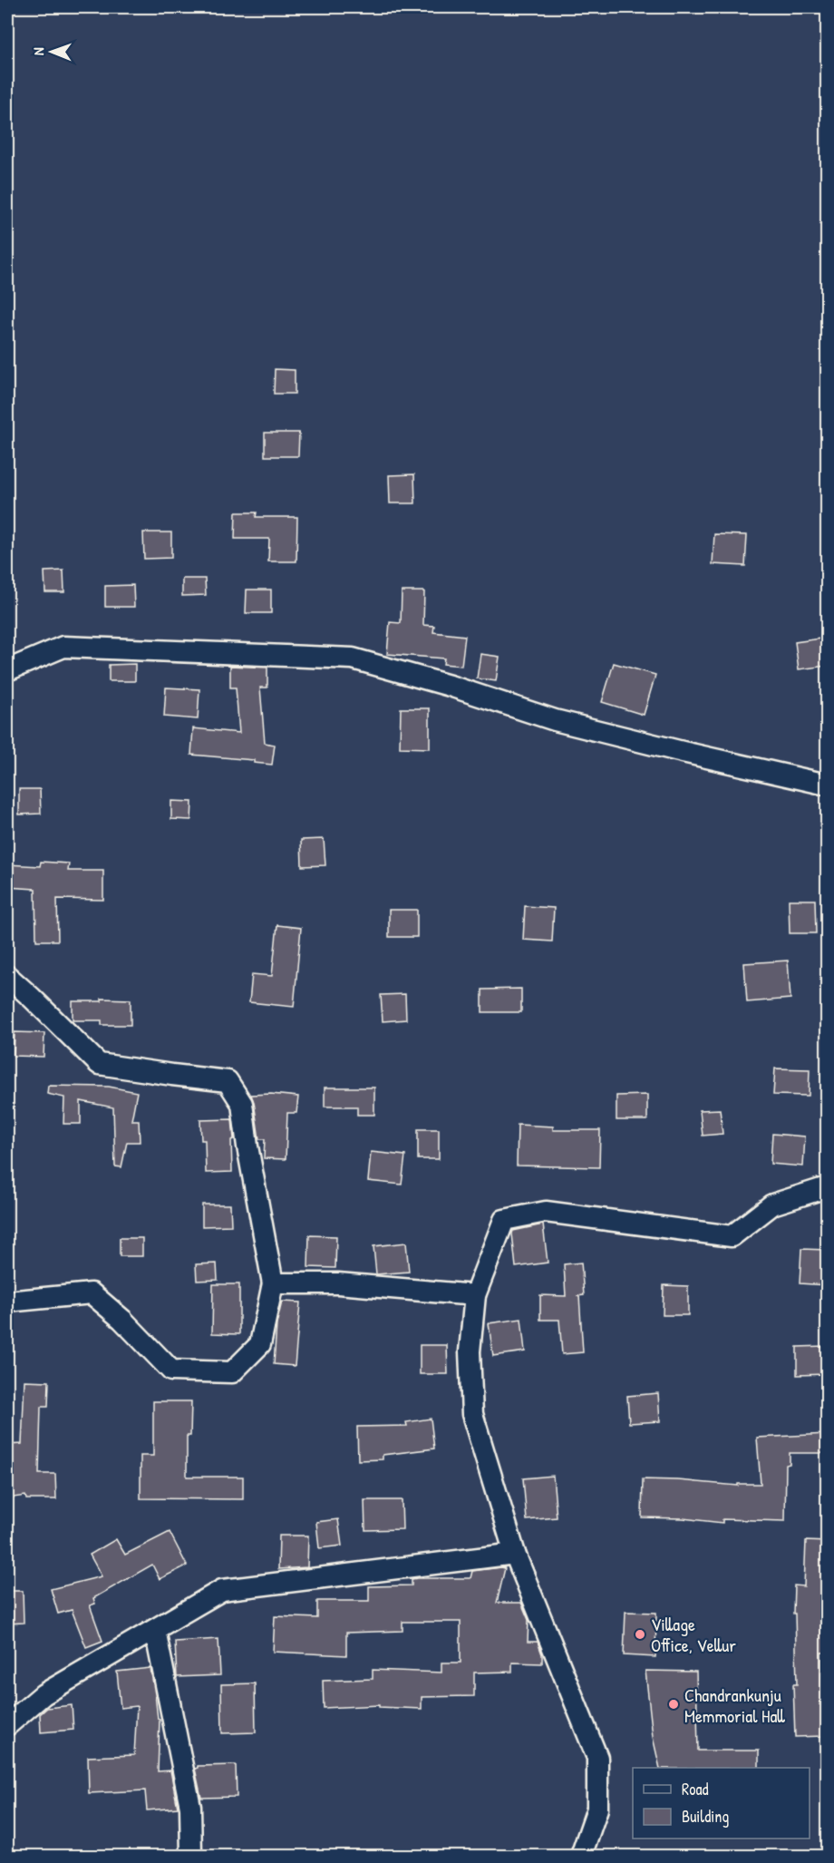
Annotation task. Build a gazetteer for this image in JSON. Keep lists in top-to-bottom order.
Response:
{
  "places": ["Village Office, Vellur", "Chandrankunju Memmorial Hall"],
  "legend": ["Road", "Building"],
  "north": "left"
}
